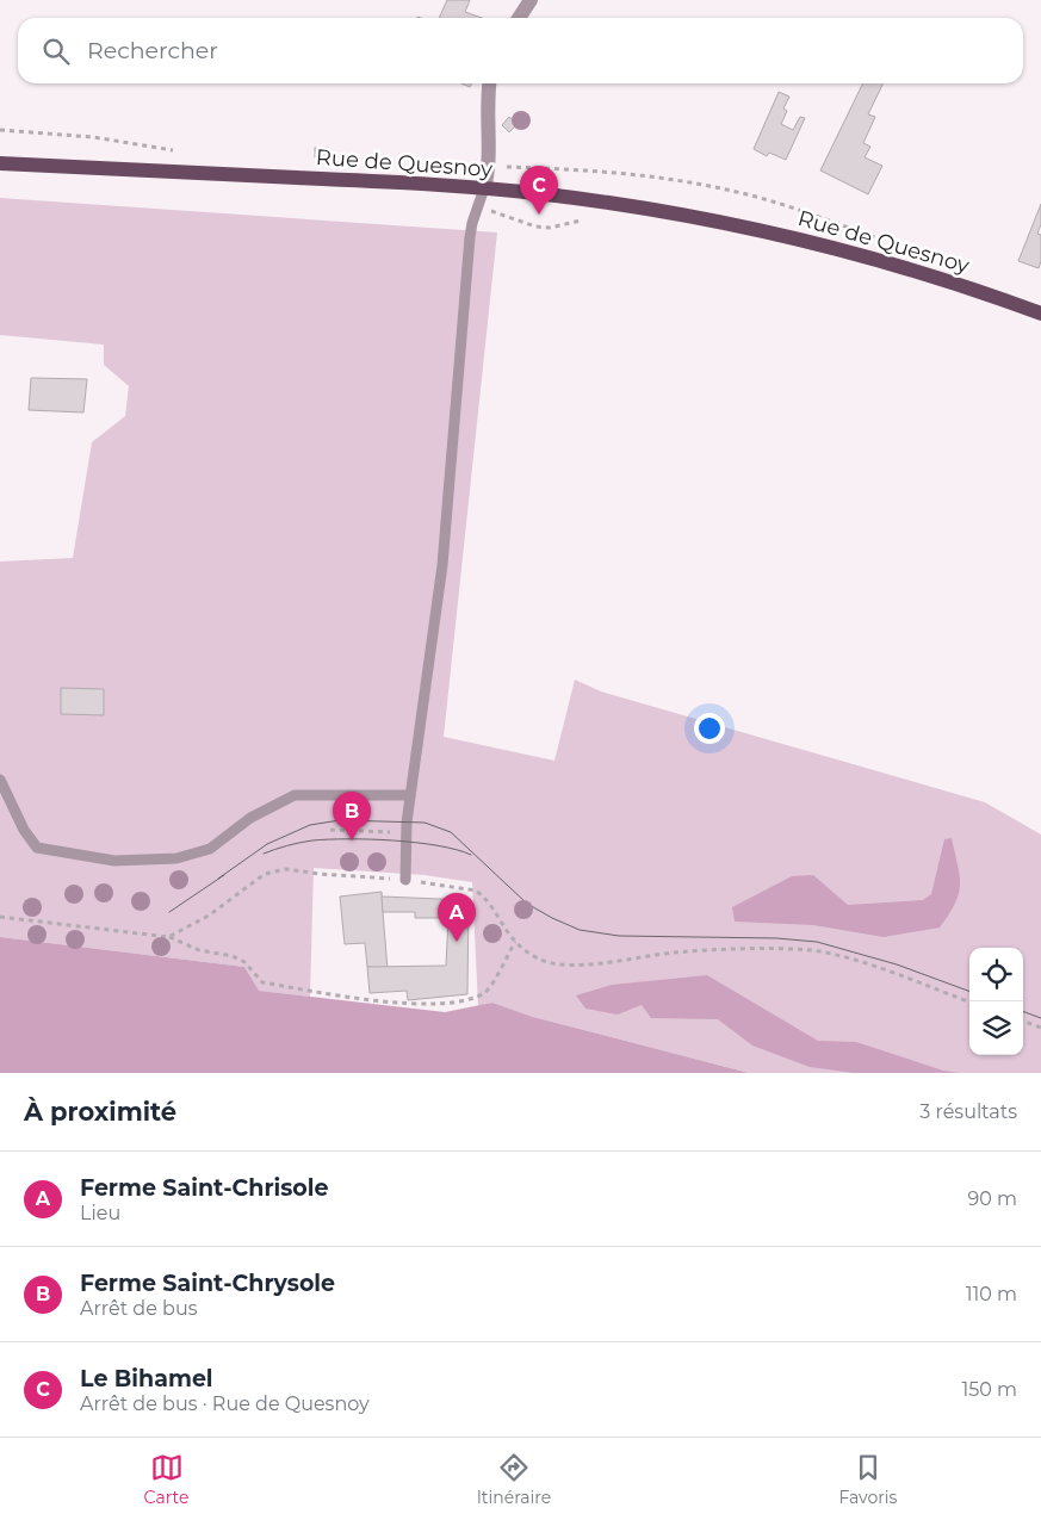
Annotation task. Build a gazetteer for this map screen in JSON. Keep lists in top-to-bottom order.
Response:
{
  "streets": {
    "main road": ["Rue de Quesnoy"]
  },
  "page": {
    "search": "Rechercher",
    "pins": ["C", "B", "A"],
    "heading": ["À proximité", "3 résultats"],
    "list": [
      {
        "mark": "A",
        "name": "Ferme Saint-Chrisole",
        "note": "Lieu",
        "value": "90 m"
      },
      {
        "mark": "B",
        "name": "Ferme Saint-Chrysole",
        "note": "Arrêt de bus",
        "value": "110 m"
      },
      {
        "mark": "C",
        "name": "Le Bihamel",
        "note": "Arrêt de bus · Rue de Quesnoy",
        "value": "150 m"
      }
    ],
    "nav": ["Carte", "Itinéraire", "Favoris"]
  }
}
